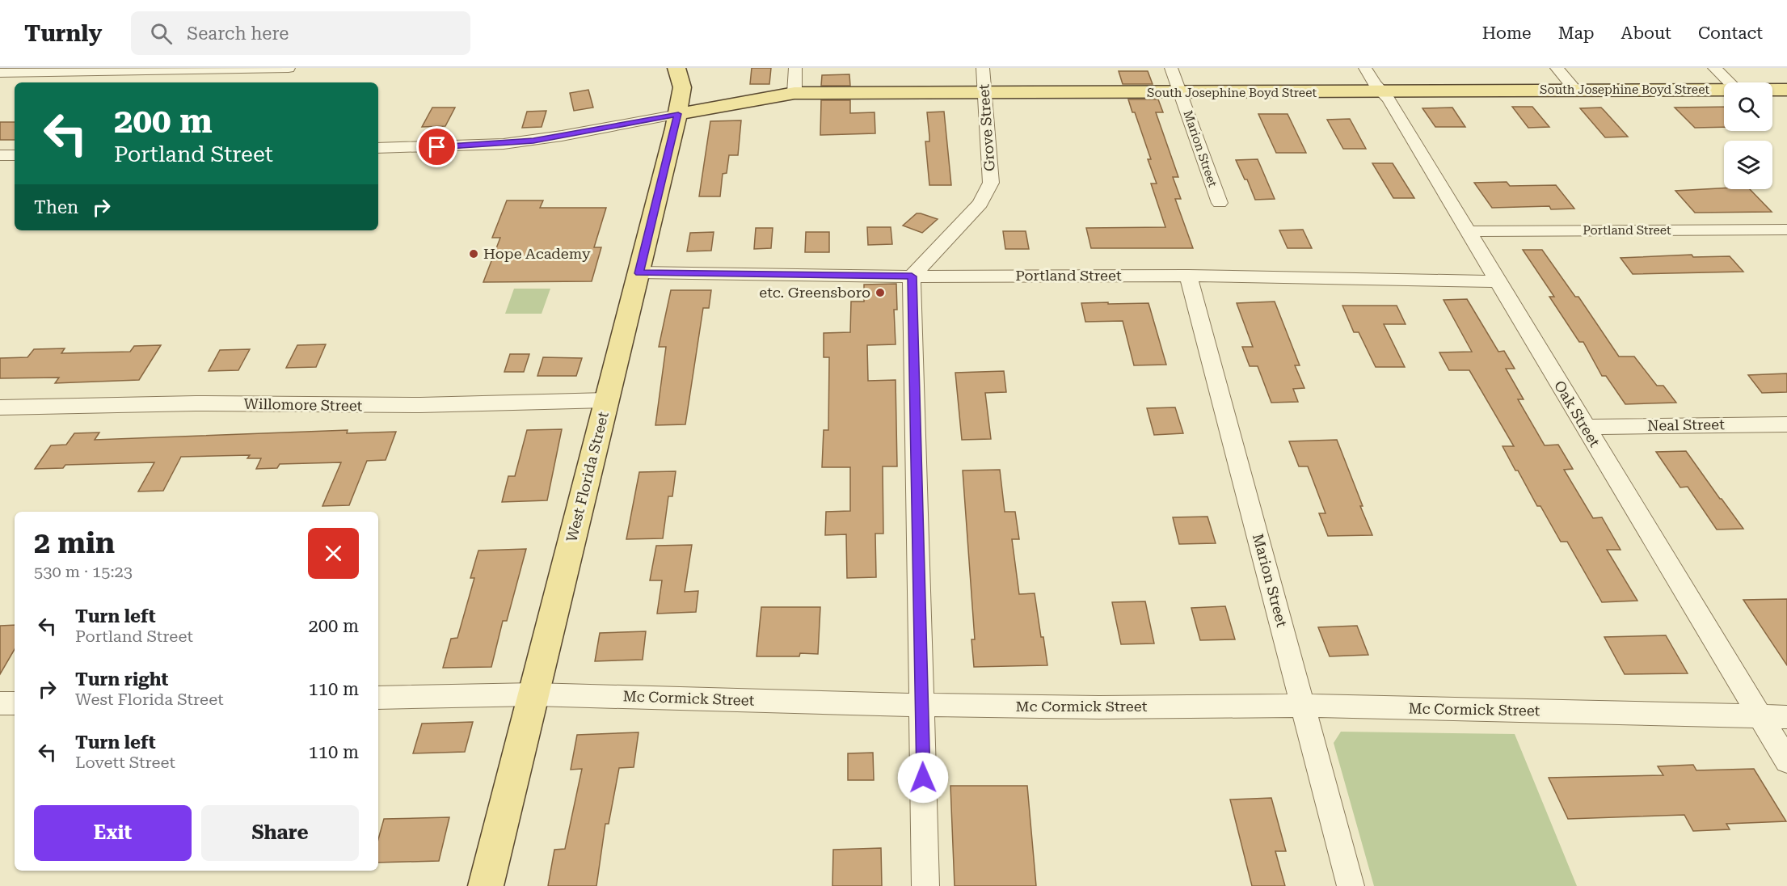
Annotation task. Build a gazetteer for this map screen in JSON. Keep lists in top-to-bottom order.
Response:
{
  "streets": {
    "main road": ["South Josephine Boyd Street", "West Florida Street"],
    "street": [
      "Grove Street",
      "Marion Street",
      "Portland Street",
      "Willomore Street",
      "Oak Street",
      "Neal Street",
      "Mc Cormick Street"
    ]
  },
  "crossings": [
    ["South Josephine Boyd Street", "Grove Street"],
    ["South Josephine Boyd Street", "Marion Street"],
    ["South Josephine Boyd Street", "Oak Street"],
    ["South Josephine Boyd Street", "West Florida Street"],
    ["Grove Street", "Portland Street"],
    ["Marion Street", "Portland Street"],
    ["Marion Street", "Mc Cormick Street"],
    ["Portland Street", "Oak Street"],
    ["Portland Street", "West Florida Street"],
    ["Willomore Street", "West Florida Street"],
    ["Oak Street", "Neal Street"],
    ["Oak Street", "Mc Cormick Street"],
    ["West Florida Street", "Mc Cormick Street"]
  ],
  "places": ["Hope Academy", "etc. Greensboro"],
  "page": {
    "header": "Turnly",
    "search": "Search here",
    "nav": [
      "Home",
      "Map",
      "About",
      "Contact"
    ],
    "turn": ["200 m", "Portland Street"],
    "then": "Then",
    "heading": ["2 min", "530 m · 15:23"],
    "list": [
      {
        "name": "Turn left",
        "note": "Portland Street",
        "value": "200 m"
      },
      {
        "name": "Turn right",
        "note": "West Florida Street",
        "value": "110 m"
      },
      {
        "name": "Turn left",
        "note": "Lovett Street",
        "value": "110 m"
      }
    ],
    "buttons": ["Exit", "Share"]
  }
}
